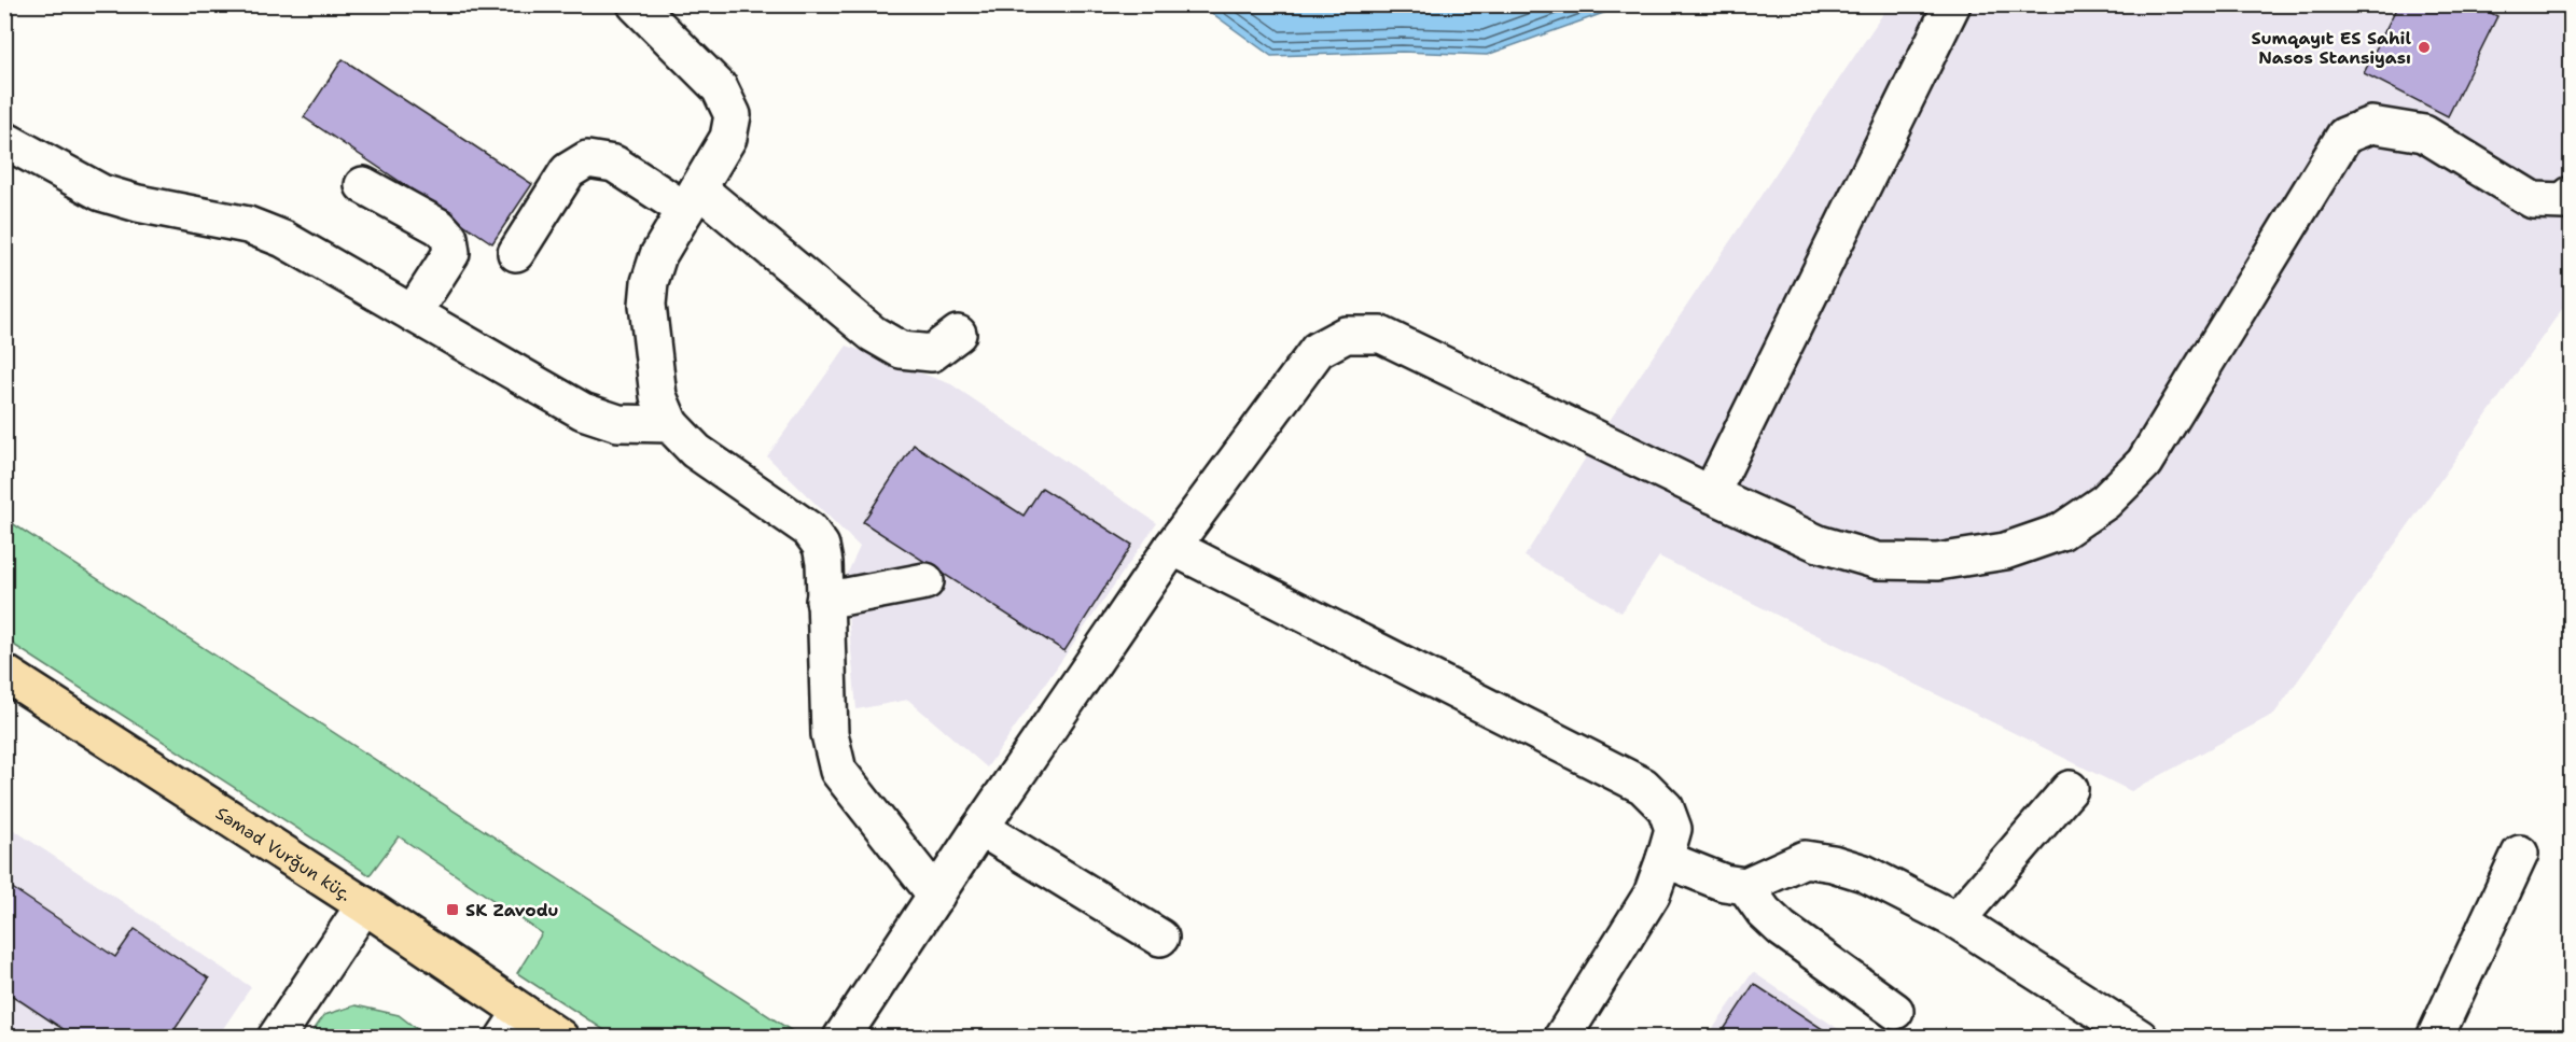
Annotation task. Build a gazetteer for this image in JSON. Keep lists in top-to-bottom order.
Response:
{
  "streets": {
    "main road": ["Səməd Vurğun küç."]
  },
  "places": {
    "other": ["Sumqayıt ES Sahil Nasos Stansiyası"],
    "transit": ["SK Zavodu"]
  }
}
